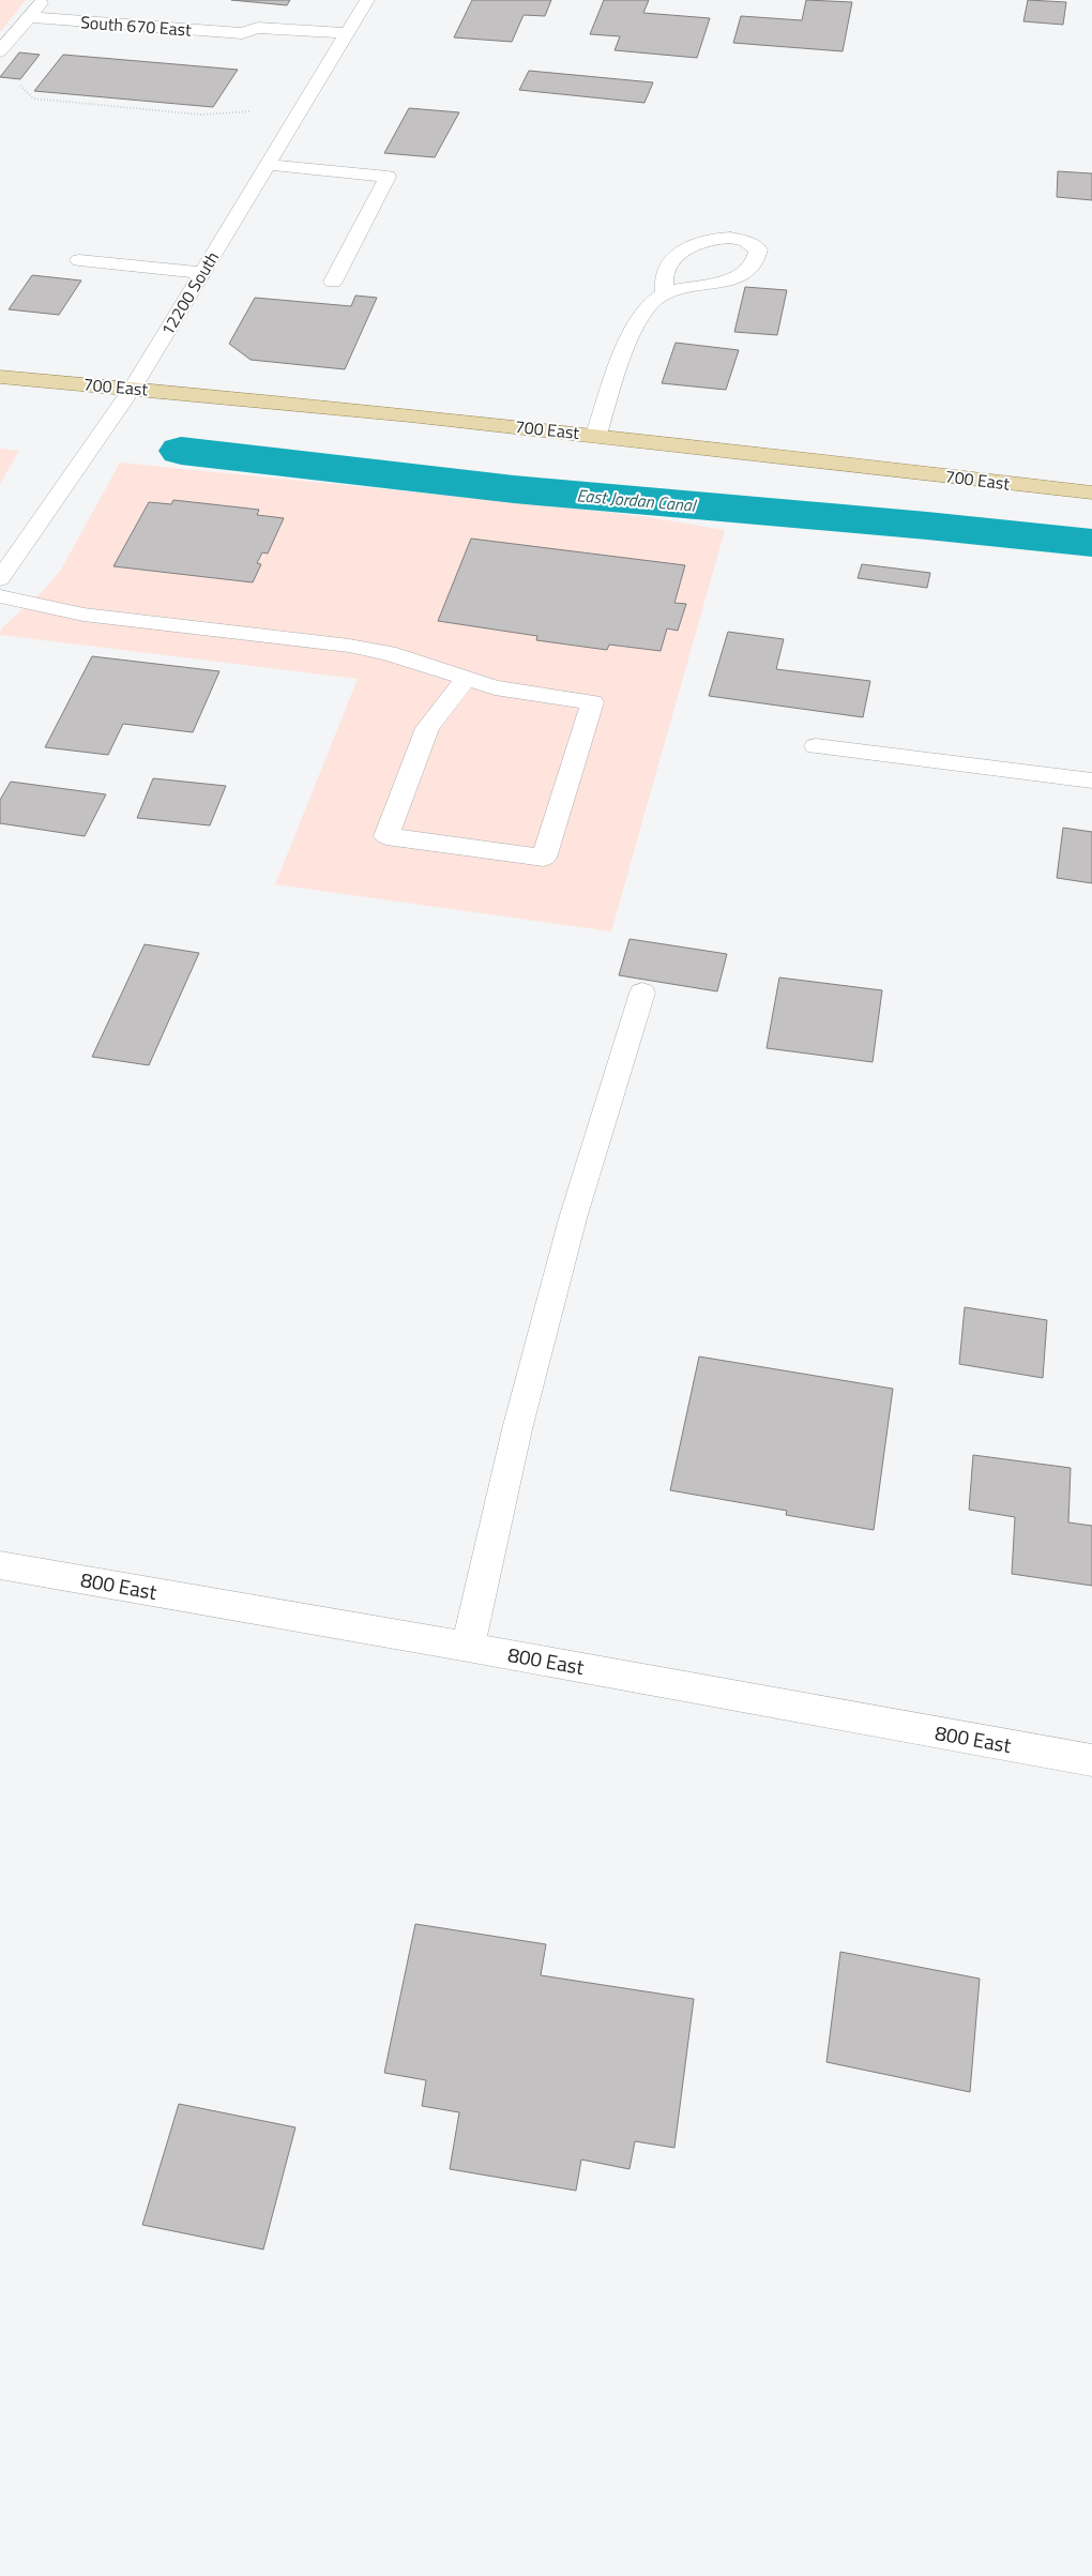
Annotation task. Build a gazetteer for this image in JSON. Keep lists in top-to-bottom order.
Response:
{
  "streets": {
    "main road": ["700 East"],
    "street": ["South 670 East", "12200 South", "800 East"]
  },
  "crossings": [
    ["South 670 East", "12200 South"],
    ["12200 South", "700 East"]
  ],
  "water": ["East Jordan Canal"]
}
